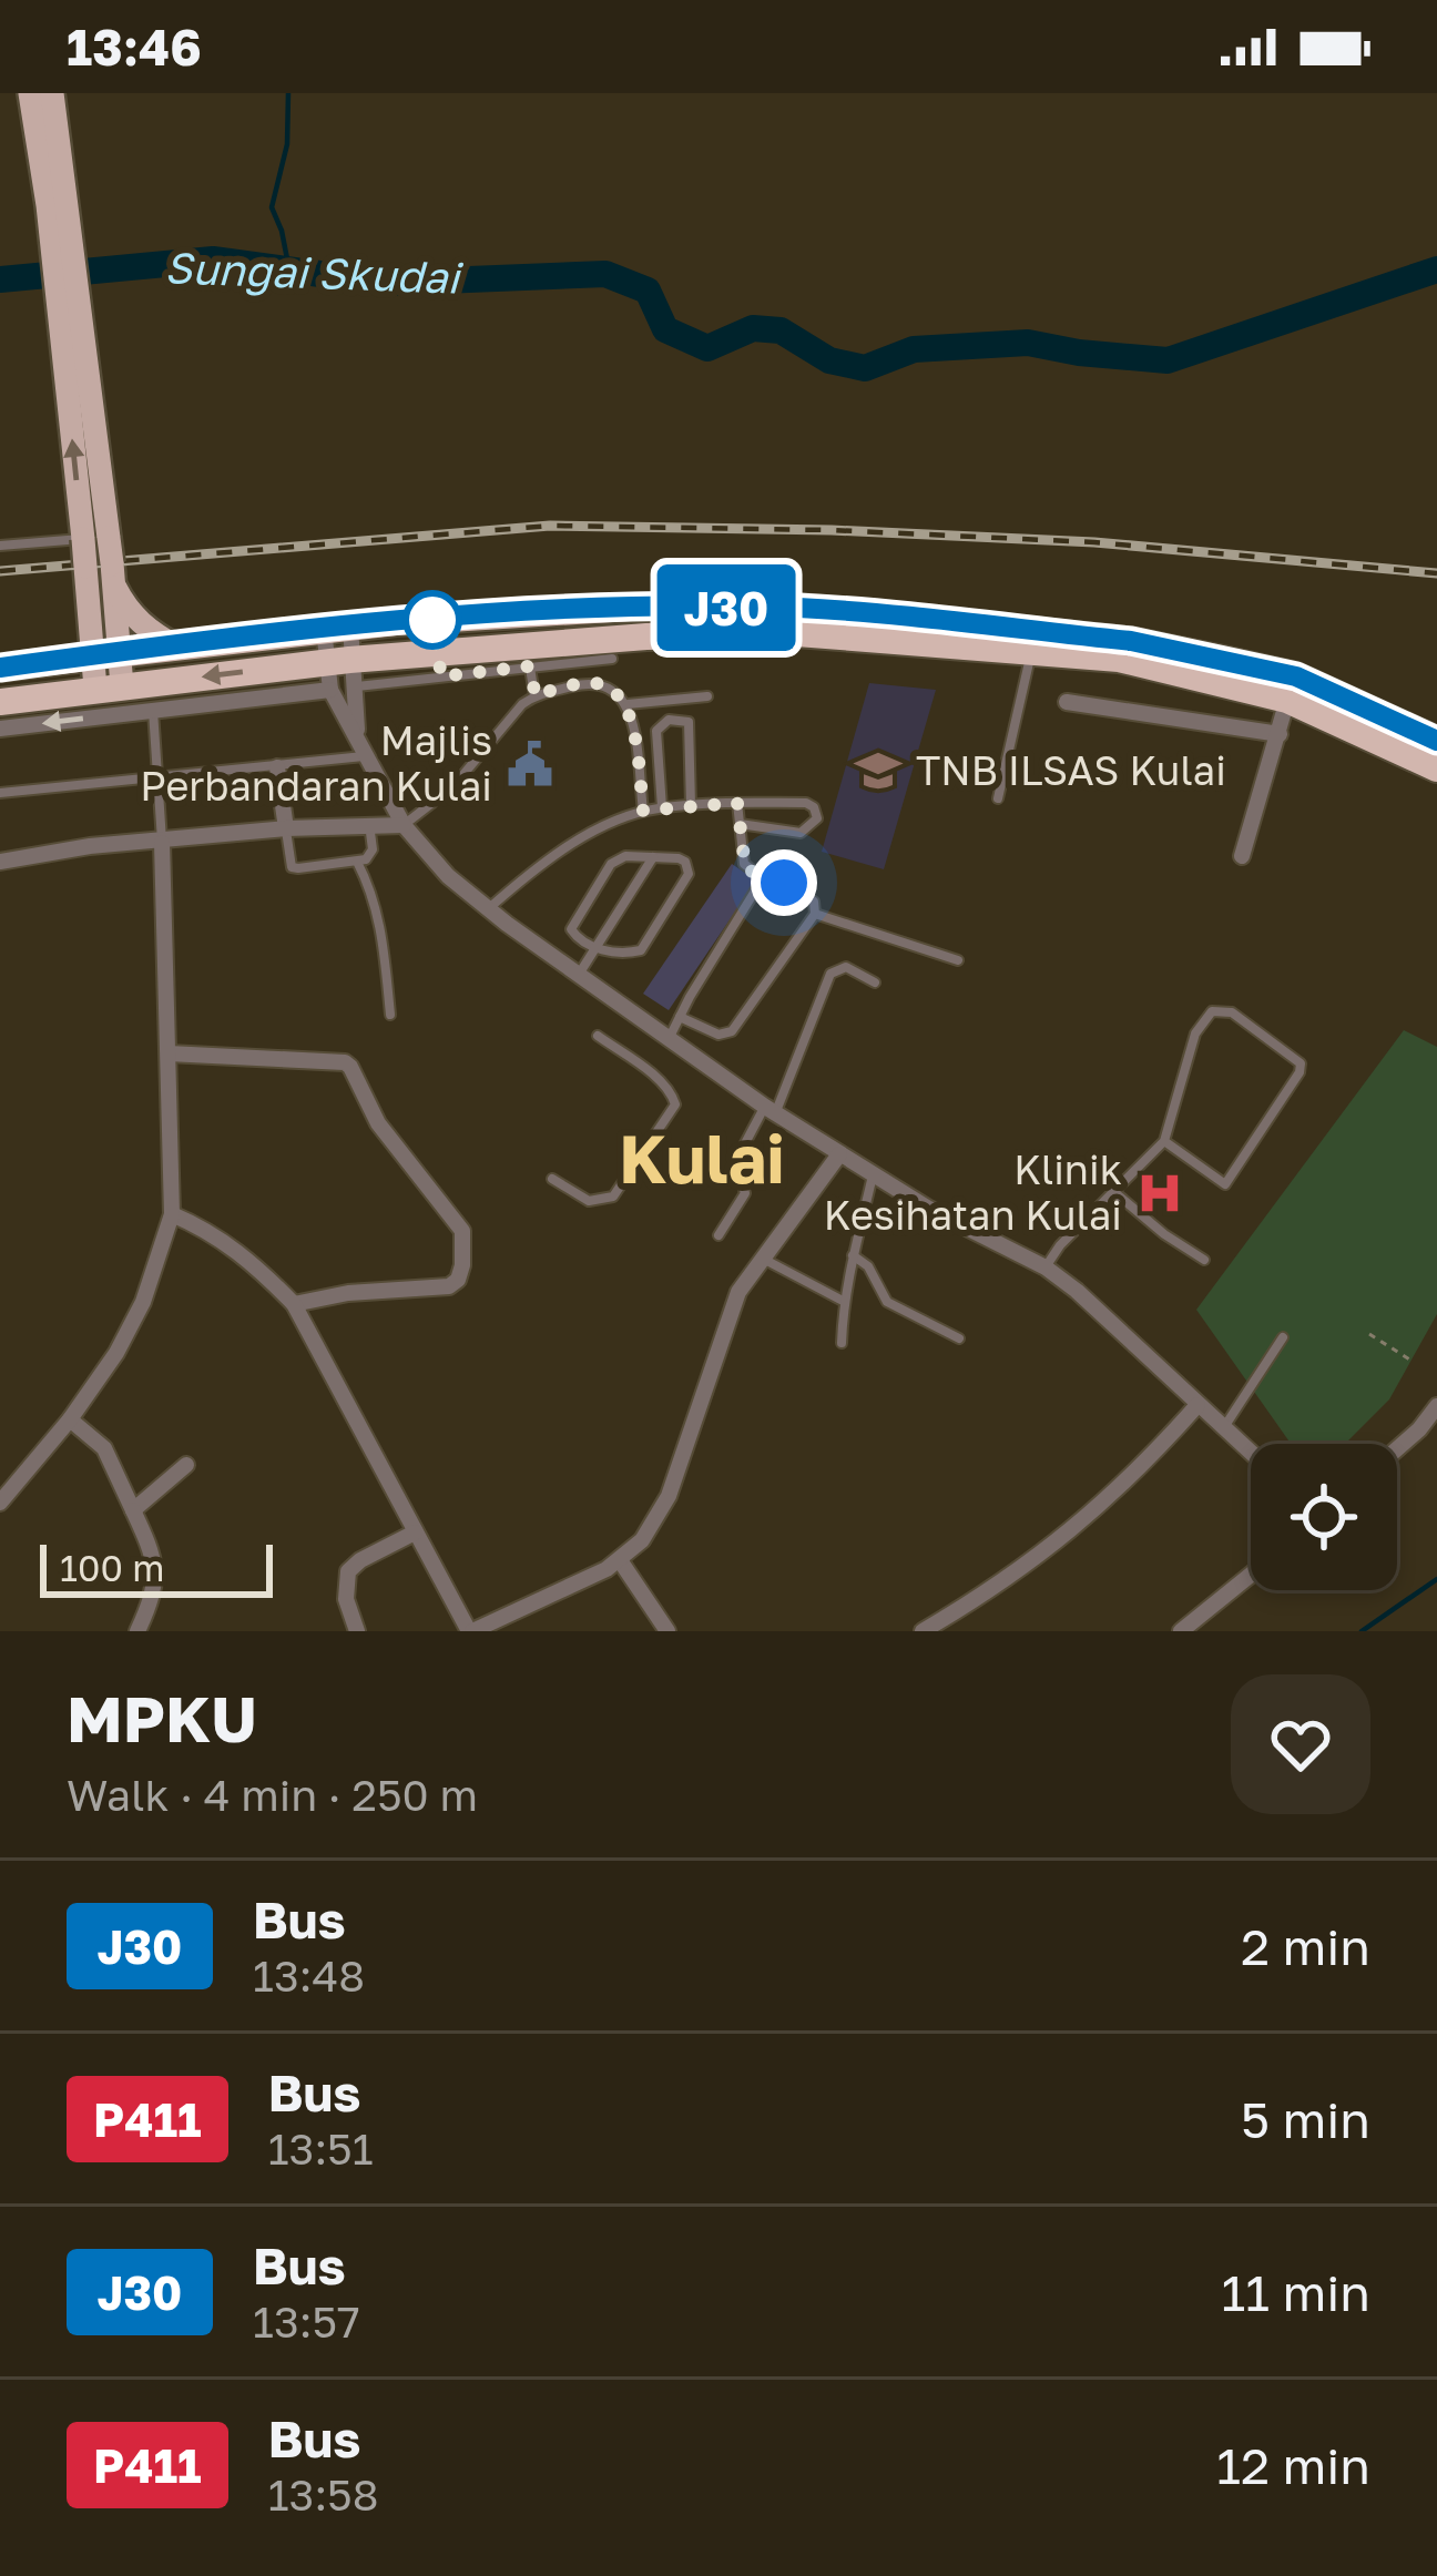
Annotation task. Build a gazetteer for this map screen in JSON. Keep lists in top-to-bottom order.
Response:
{
  "districts": ["Kulai"],
  "water": ["Sungai Skudai"],
  "places": {
    "public building": ["Majlis Perbandaran Kulai"],
    "school or university": ["TNB ILSAS Kulai"],
    "hospital": ["Klinik Kesihatan Kulai"]
  },
  "lines": ["bus line J30"],
  "scale_bar": "100 m",
  "page": {
    "status": "13:46",
    "on_map": "J30",
    "scale": "100 m",
    "heading": ["MPKU", "Walk · 4 min · 250 m"],
    "list": [
      {
        "mark": "J30",
        "name": "Bus",
        "note": "13:48",
        "value": "2 min"
      },
      {
        "mark": "P411",
        "name": "Bus",
        "note": "13:51",
        "value": "5 min"
      },
      {
        "mark": "J30",
        "name": "Bus",
        "note": "13:57",
        "value": "11 min"
      },
      {
        "mark": "P411",
        "name": "Bus",
        "note": "13:58",
        "value": "12 min"
      }
    ]
  }
}
